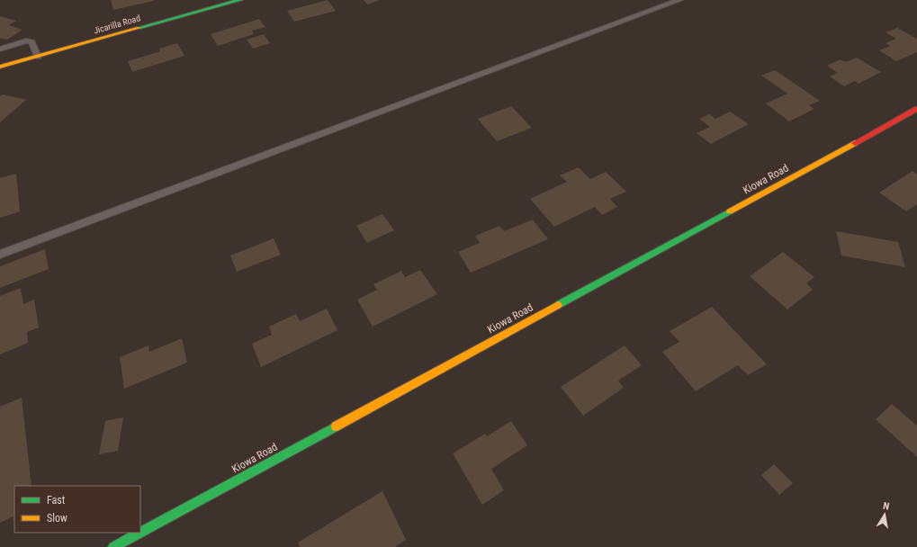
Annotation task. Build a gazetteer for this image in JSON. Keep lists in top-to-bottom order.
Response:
{
  "streets": {
    "street": ["Jicarilla Road", "Kiowa Road"]
  },
  "legend": ["Fast", "Slow"],
  "north": "top"
}
